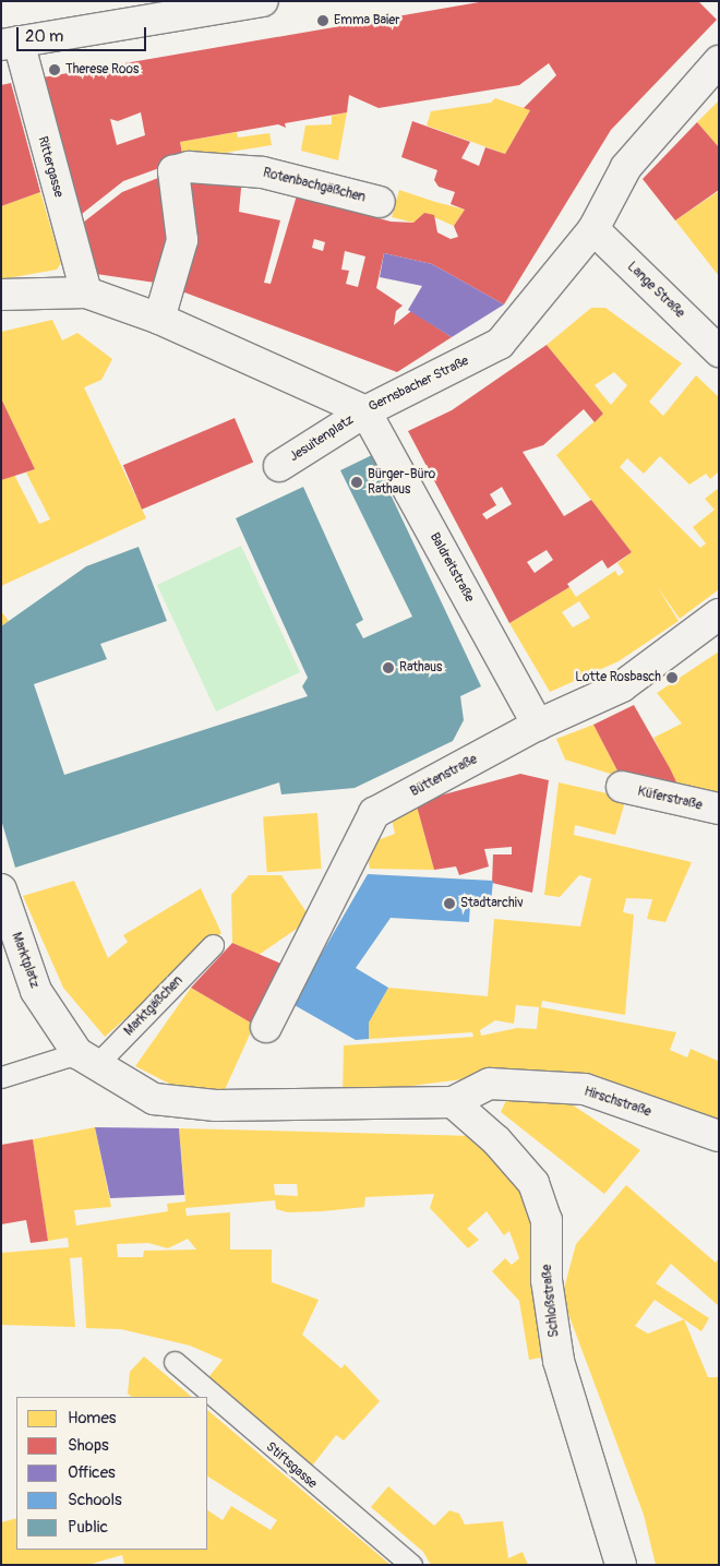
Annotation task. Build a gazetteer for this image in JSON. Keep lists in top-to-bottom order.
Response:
{
  "streets": {
    "street": [
      "Rittergasse",
      "Rotenbachgäßchen",
      "Lange Straße",
      "Gernsbacher Straße",
      "Jesuitenplatz",
      "Baldreitstraße",
      "Büttenstraße",
      "Küferstraße",
      "Marktplatz",
      "Hirschstraße",
      "Schloßstraße"
    ],
    "lane": ["Marktgäßchen", "Stiftsgasse"]
  },
  "crossings": [
    ["Rittergasse", "Gernsbacher Straße"],
    ["Rotenbachgäßchen", "Gernsbacher Straße"],
    ["Lange Straße", "Gernsbacher Straße"],
    ["Gernsbacher Straße", "Jesuitenplatz"],
    ["Gernsbacher Straße", "Baldreitstraße"],
    ["Jesuitenplatz", "Baldreitstraße"],
    ["Baldreitstraße", "Büttenstraße"],
    ["Marktplatz", "Marktgäßchen"],
    ["Marktplatz", "Hirschstraße"],
    ["Marktplatz", "Schloßstraße"],
    ["Hirschstraße", "Schloßstraße"]
  ],
  "places": [
    "Emma Baier",
    "Therese Roos",
    "Bürger-Büro Rathaus",
    "Rathaus",
    "Lotte Rosbasch",
    "Stadtarchiv"
  ],
  "legend": [
    "Homes",
    "Shops",
    "Offices",
    "Schools",
    "Public"
  ],
  "scale_bar": "20 m"
}
